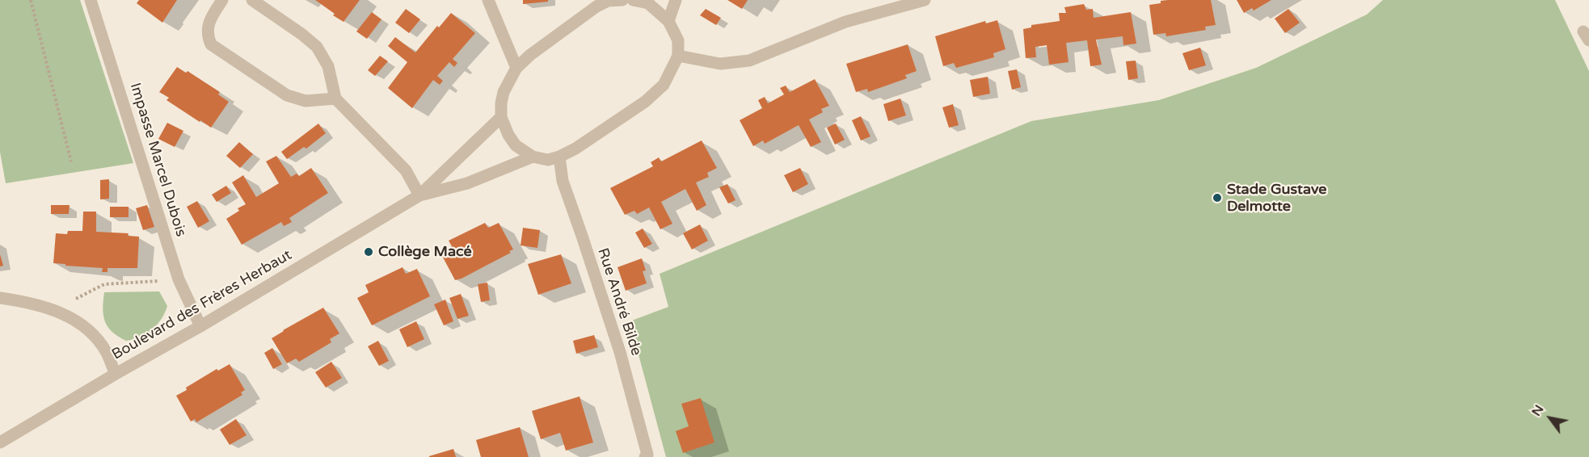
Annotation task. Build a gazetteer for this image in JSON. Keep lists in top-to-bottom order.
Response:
{
  "streets": {
    "street": ["Impasse Marcel Dubois", "Rue André Bilde", "Boulevard des Frères Herbaut"]
  },
  "crossings": [
    ["Impasse Marcel Dubois", "Boulevard des Frères Herbaut"]
  ],
  "places": ["Stade Gustave Delmotte", "Collège Macé"],
  "north": "top left"
}
